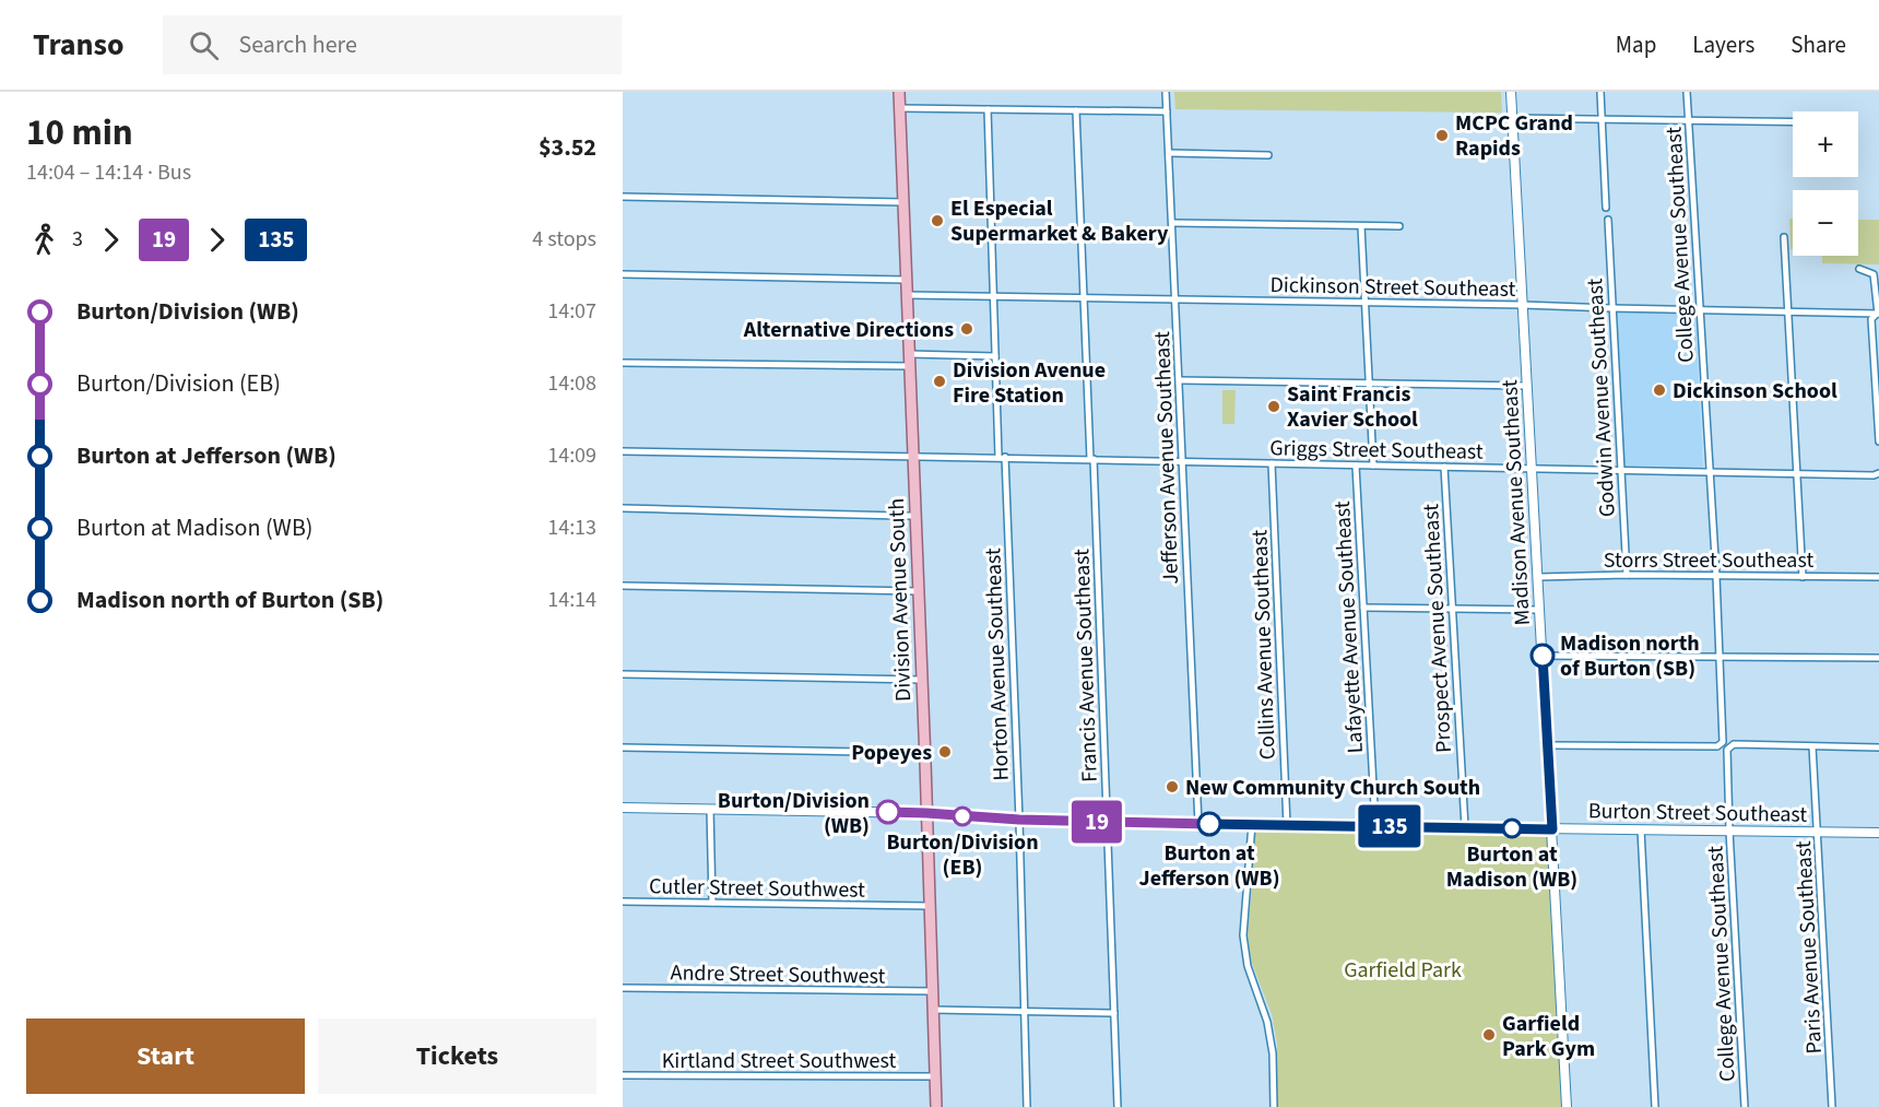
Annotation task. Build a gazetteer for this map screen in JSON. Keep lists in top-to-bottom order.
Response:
{
  "streets": {
    "main road": ["Madison Avenue Southeast", "Division Avenue South", "Burton Street Southeast"],
    "street": [
      "College Avenue Southeast",
      "Dickinson Street Southeast",
      "Godwin Avenue Southeast",
      "Griggs Street Southeast",
      "Jefferson Avenue Southeast",
      "Storrs Street Southeast",
      "Lafayette Avenue Southeast",
      "Prospect Avenue Southeast",
      "Collins Avenue Southeast",
      "Horton Avenue Southeast",
      "Francis Avenue Southeast",
      "Cutler Street Southwest",
      "Paris Avenue Southeast",
      "Andre Street Southwest",
      "Kirtland Street Southwest"
    ]
  },
  "crossings": [
    ["College Avenue Southeast", "Dickinson Street Southeast"],
    ["College Avenue Southeast", "Griggs Street Southeast"],
    ["College Avenue Southeast", "Madison Avenue Southeast"],
    ["College Avenue Southeast", "Storrs Street Southeast"],
    ["College Avenue Southeast", "Burton Street Southeast"],
    ["College Avenue Southeast", "Paris Avenue Southeast"],
    ["Dickinson Street Southeast", "Godwin Avenue Southeast"],
    ["Dickinson Street Southeast", "Jefferson Avenue Southeast"],
    ["Dickinson Street Southeast", "Madison Avenue Southeast"],
    ["Dickinson Street Southeast", "Division Avenue South"],
    ["Dickinson Street Southeast", "Horton Avenue Southeast"],
    ["Dickinson Street Southeast", "Francis Avenue Southeast"],
    ["Godwin Avenue Southeast", "Griggs Street Southeast"],
    ["Godwin Avenue Southeast", "Storrs Street Southeast"],
    ["Griggs Street Southeast", "Jefferson Avenue Southeast"],
    ["Griggs Street Southeast", "Madison Avenue Southeast"],
    ["Griggs Street Southeast", "Division Avenue South"],
    ["Griggs Street Southeast", "Lafayette Avenue Southeast"],
    ["Griggs Street Southeast", "Prospect Avenue Southeast"],
    ["Griggs Street Southeast", "Collins Avenue Southeast"],
    ["Griggs Street Southeast", "Horton Avenue Southeast"],
    ["Griggs Street Southeast", "Francis Avenue Southeast"],
    ["Jefferson Avenue Southeast", "Burton Street Southeast"],
    ["Madison Avenue Southeast", "Storrs Street Southeast"],
    ["Madison Avenue Southeast", "Burton Street Southeast"],
    ["Division Avenue South", "Burton Street Southeast"],
    ["Division Avenue South", "Cutler Street Southwest"],
    ["Division Avenue South", "Andre Street Southwest"],
    ["Division Avenue South", "Kirtland Street Southwest"],
    ["Lafayette Avenue Southeast", "Burton Street Southeast"],
    ["Prospect Avenue Southeast", "Burton Street Southeast"],
    ["Collins Avenue Southeast", "Burton Street Southeast"],
    ["Horton Avenue Southeast", "Burton Street Southeast"],
    ["Francis Avenue Southeast", "Burton Street Southeast"],
    ["Burton Street Southeast", "Paris Avenue Southeast"]
  ],
  "parks": ["Garfield Park"],
  "places": [
    "MCPC Grand Rapids",
    "El Especial Supermarket & Bakery",
    "Alternative Directions",
    "Division Avenue Fire Station",
    "Dickinson School",
    "Saint Francis Xavier School",
    "Madison north of Burton (SB)",
    "Popeyes",
    "New Community Church South",
    "Burton/Division (WB)",
    "Burton/Division (EB)",
    "Burton at Jefferson (WB)",
    "Burton at Madison (WB)",
    "Garfield Park Gym"
  ],
  "lines": ["bus line 135", "bus line 19"],
  "page": {
    "header": "Transo",
    "search": "Search here",
    "nav": ["Map", "Layers", "Share"],
    "heading": ["10 min", "14:04 – 14:14 · Bus", "$3.52"],
    "on_map": ["19", "135"],
    "map_buttons": ["+", "−"],
    "legs": [
      "3",
      "19",
      "135",
      "4 stops"
    ],
    "list": [
      {
        "name": "Burton/Division (WB)",
        "value": "14:07"
      },
      {
        "name": "Burton/Division (EB)",
        "value": "14:08"
      },
      {
        "name": "Burton at Jefferson (WB)",
        "value": "14:09"
      },
      {
        "name": "Burton at Madison (WB)",
        "value": "14:13"
      },
      {
        "name": "Madison north of Burton (SB)",
        "value": "14:14"
      }
    ],
    "buttons": ["Start", "Tickets"]
  }
}
